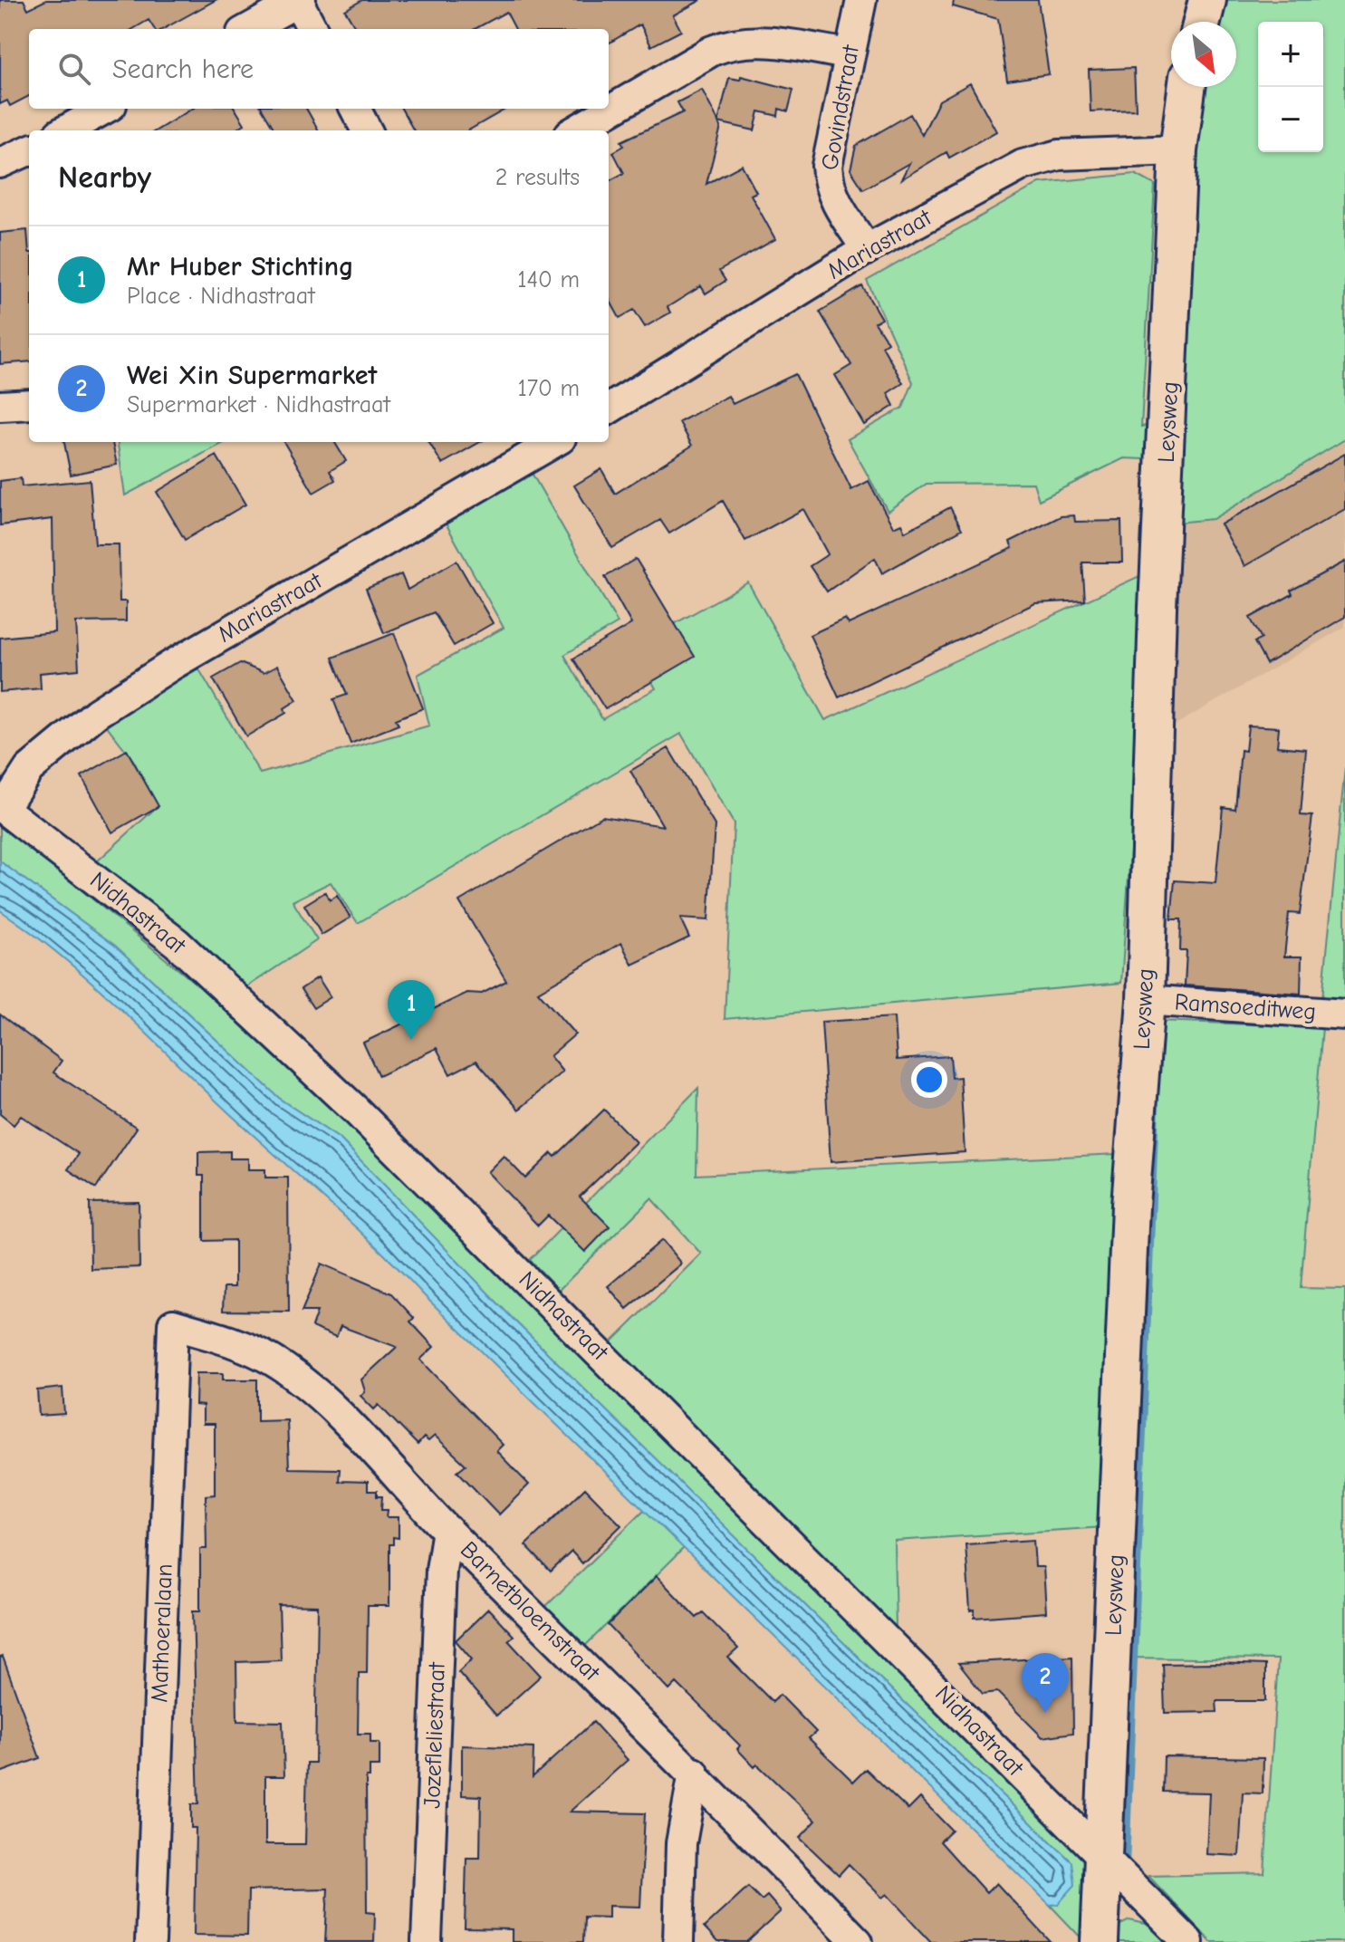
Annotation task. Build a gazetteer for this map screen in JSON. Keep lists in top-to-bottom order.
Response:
{
  "streets": {
    "street": [
      "Govindstraat",
      "Mariastraat",
      "Leysweg",
      "Nidhastraat",
      "Ramsoeditweg",
      "Barnetbloemstraat",
      "Mathoeralaan",
      "Jozefleliestraat"
    ]
  },
  "crossings": [
    ["Govindstraat", "Mariastraat"],
    ["Mariastraat", "Leysweg"],
    ["Mariastraat", "Nidhastraat"],
    ["Leysweg", "Nidhastraat"],
    ["Leysweg", "Ramsoeditweg"],
    ["Barnetbloemstraat", "Mathoeralaan"],
    ["Barnetbloemstraat", "Jozefleliestraat"]
  ],
  "north": "bottom right",
  "page": {
    "map_buttons": ["+", "−"],
    "search": "Search here",
    "heading": ["Nearby", "2 results"],
    "list": [
      {
        "mark": "1",
        "name": "Mr Huber Stichting",
        "note": "Place · Nidhastraat",
        "value": "140 m"
      },
      {
        "mark": "2",
        "name": "Wei Xin Supermarket",
        "note": "Supermarket · Nidhastraat",
        "value": "170 m"
      }
    ],
    "pins": ["1", "2"]
  }
}
